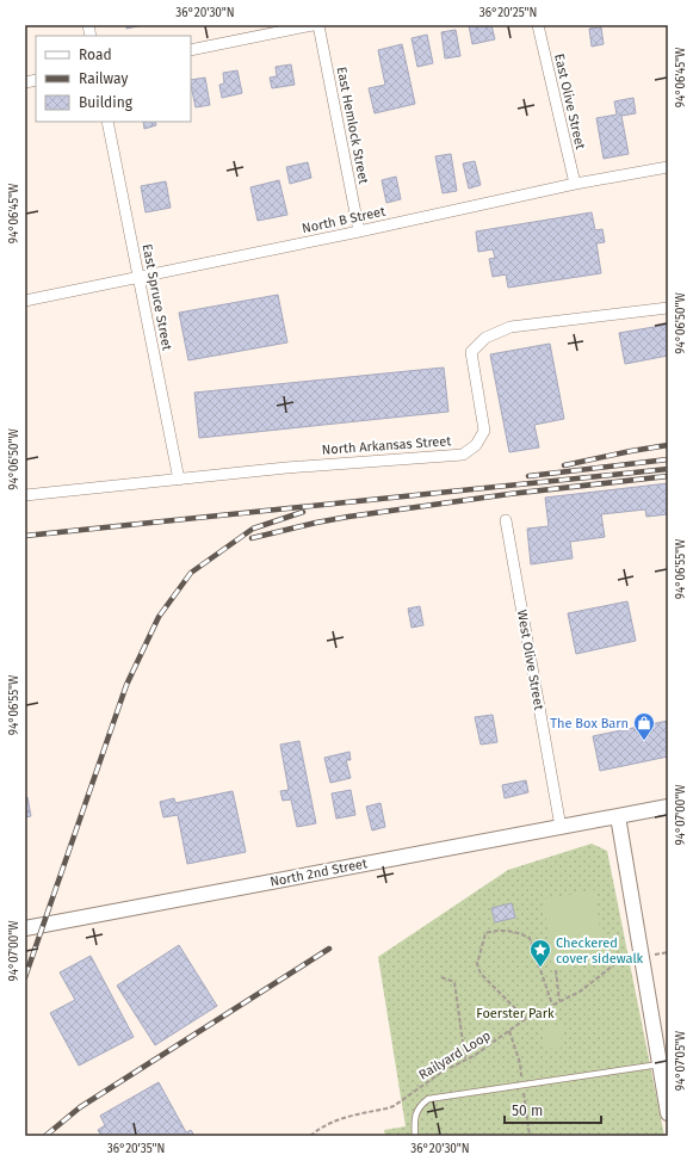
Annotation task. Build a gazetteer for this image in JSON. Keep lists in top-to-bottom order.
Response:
{
  "streets": {
    "main road": ["North 2nd Street"],
    "street": [
      "East Olive Street",
      "East Hemlock Street",
      "North B Street",
      "East Spruce Street",
      "North Arkansas Street",
      "West Olive Street"
    ],
    "path": ["Railyard Loop"]
  },
  "crossings": [
    ["East Olive Street", "North B Street"],
    ["East Hemlock Street", "North B Street"],
    ["North B Street", "East Spruce Street"],
    ["East Spruce Street", "North Arkansas Street"],
    ["West Olive Street", "North 2nd Street"]
  ],
  "parks": ["Foerster Park"],
  "places": {
    "shop": ["The Box Barn"],
    "place": ["Checkered cover sidewalk"]
  },
  "legend": ["Road", "Railway", "Building"],
  "scale_bar": "50 m",
  "coordinates": [
    "36°20'30\"N",
    "36°20'25\"N",
    "94°06'45\"W",
    "94°06'50\"W",
    "94°06'55\"W",
    "94°07'00\"W",
    "94°07'05\"W",
    "36°20'35\"N"
  ]
}
